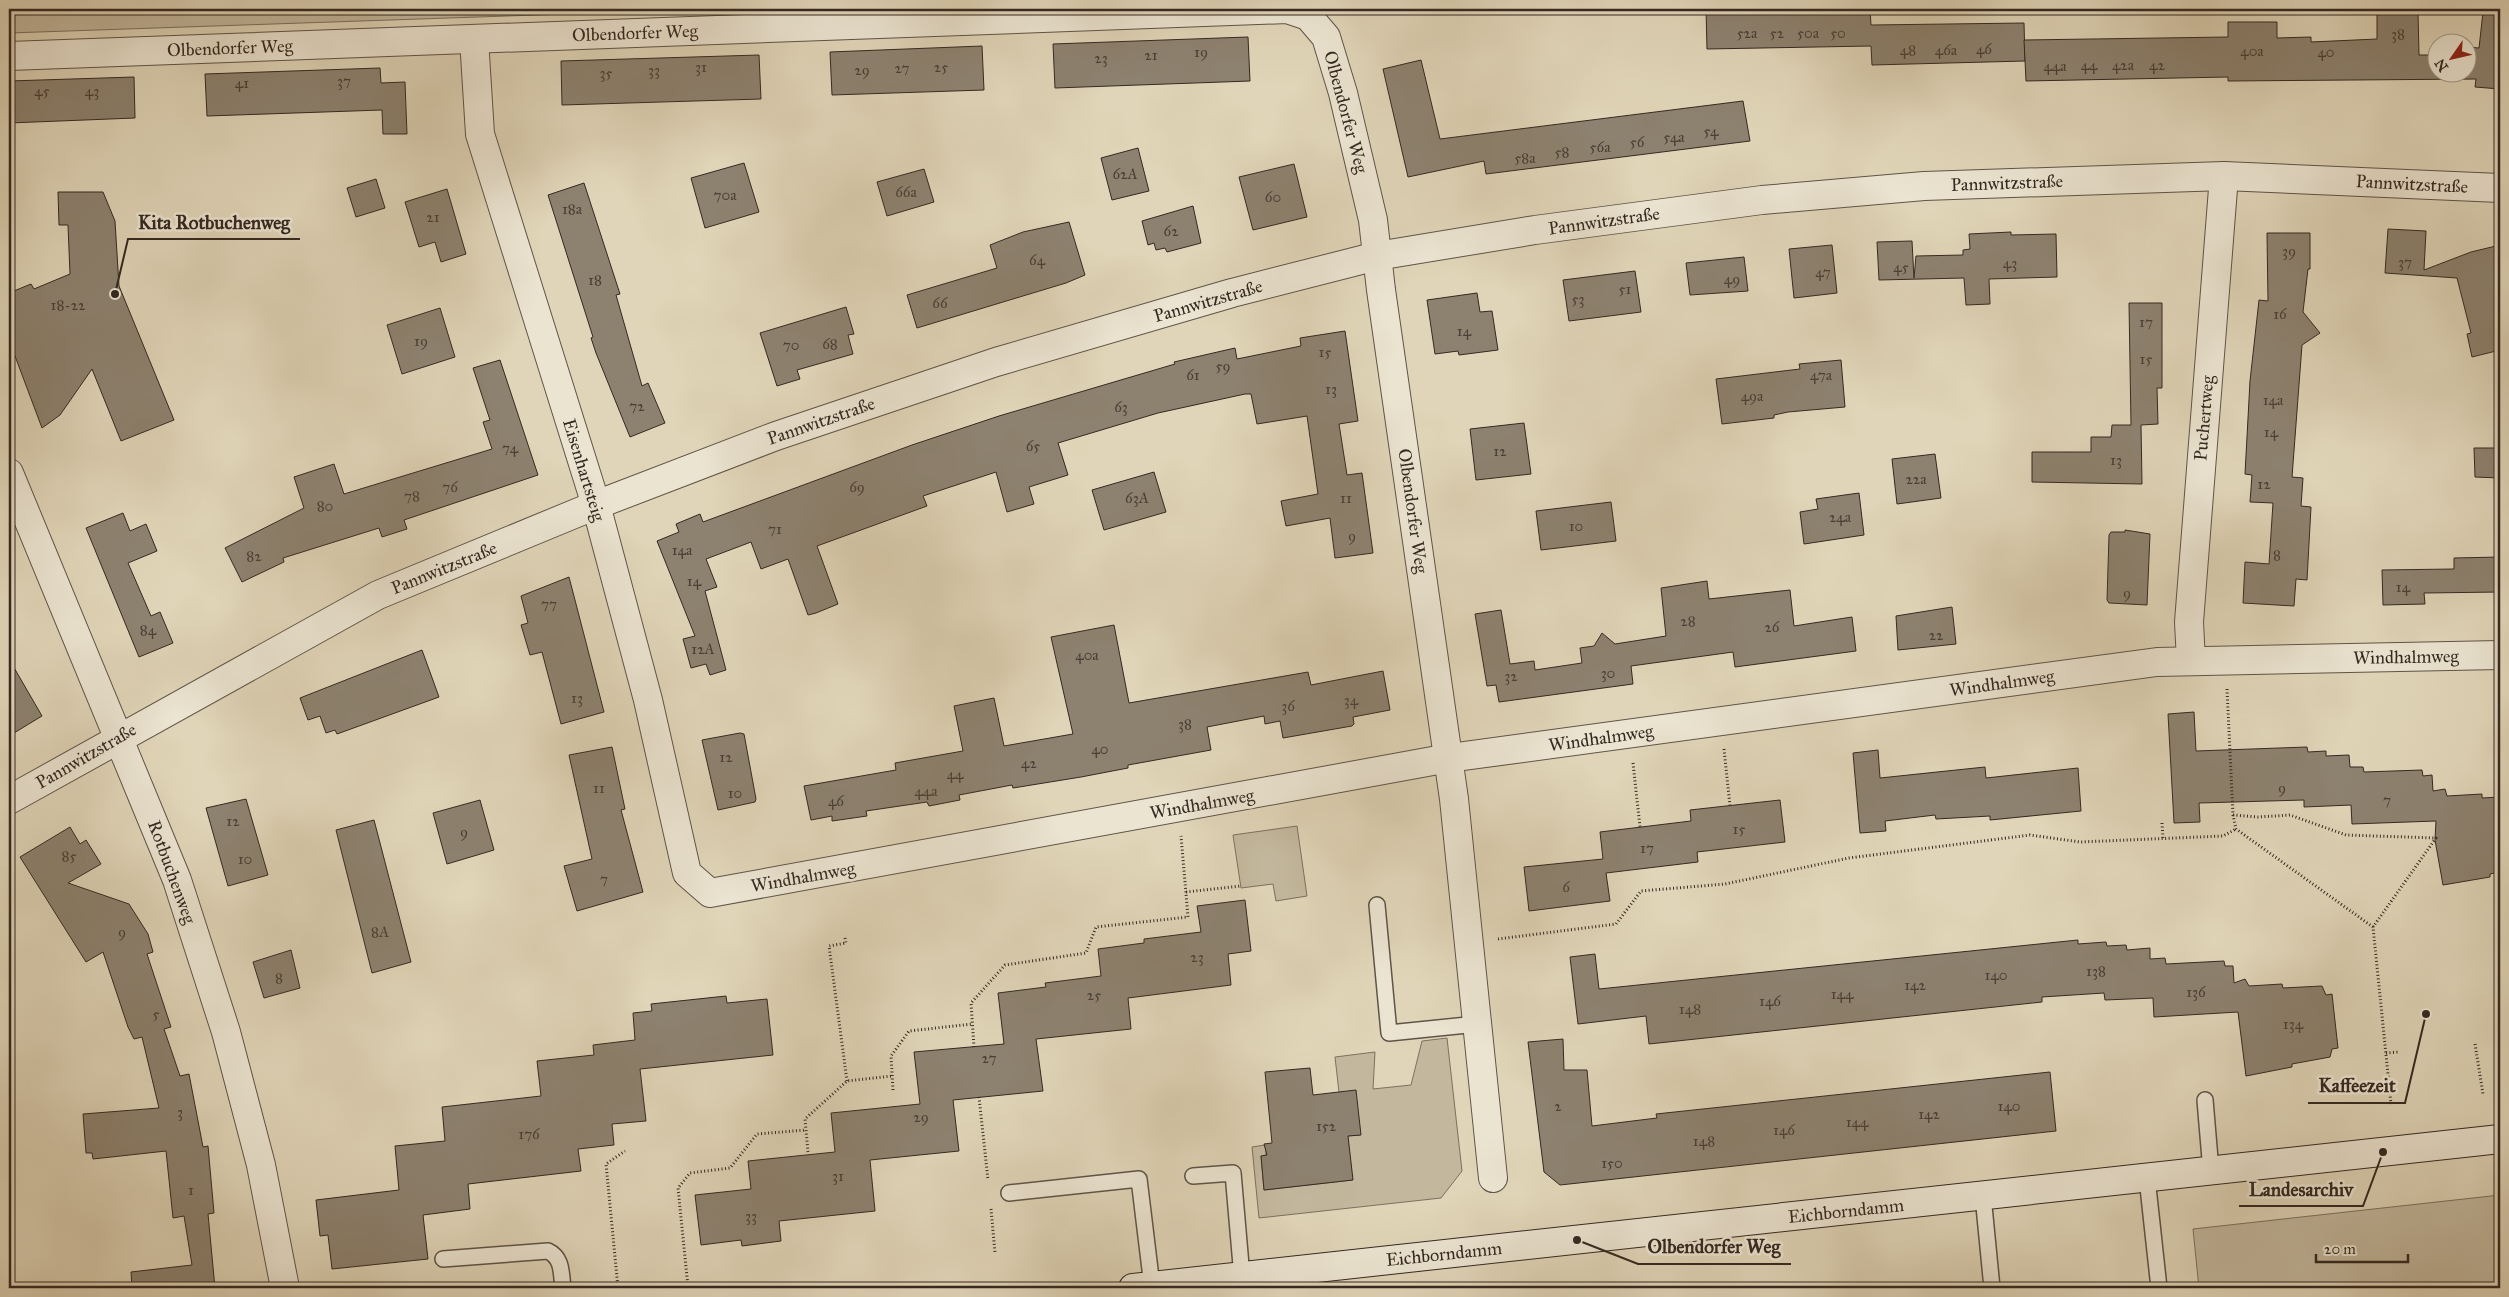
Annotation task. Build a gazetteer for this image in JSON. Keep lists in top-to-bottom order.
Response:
{
  "streets": {
    "street": [
      "Olbendorfer Weg",
      "Pannwitzstraße",
      "Puchertweg",
      "Eisenhartsteig",
      "Windhalmweg",
      "Rotbuchenweg",
      "Eichborndamm"
    ]
  },
  "crossings": [
    ["Olbendorfer Weg", "Pannwitzstraße"],
    ["Olbendorfer Weg", "Eisenhartsteig"],
    ["Olbendorfer Weg", "Windhalmweg"],
    ["Pannwitzstraße", "Puchertweg"],
    ["Pannwitzstraße", "Eisenhartsteig"],
    ["Pannwitzstraße", "Rotbuchenweg"],
    ["Puchertweg", "Windhalmweg"],
    ["Eisenhartsteig", "Windhalmweg"]
  ],
  "places": [
    "Kita Rotbuchenweg",
    "Kaffeezeit",
    "Landesarchiv",
    "Olbendorfer Weg"
  ],
  "house_numbers": [
    "52a",
    "52",
    "50a",
    "50",
    "38",
    "46",
    "48",
    "46a",
    "40a",
    "19",
    "40",
    "21",
    "23",
    "44",
    "42a",
    "42",
    "44a",
    "31",
    "25",
    "27",
    "33",
    "29",
    "35",
    "37",
    "41",
    "45",
    "43",
    "54",
    "54a",
    "56",
    "56a",
    "58",
    "58a",
    "62A",
    "66a",
    "70a",
    "60",
    "18a",
    "21",
    "62",
    "39",
    "64",
    "37",
    "43",
    "45",
    "47",
    "49",
    "18",
    "51",
    "53",
    "66",
    "18-22",
    "16",
    "17",
    "14",
    "19",
    "68",
    "70",
    "15",
    "15",
    "59",
    "61",
    "47a",
    "13",
    "49a",
    "14a",
    "72",
    "63",
    "14",
    "65",
    "74",
    "12",
    "13",
    "22a",
    "12",
    "76",
    "69",
    "78",
    "63A",
    "11",
    "80",
    "24a",
    "10",
    "71",
    "9",
    "14a",
    "8",
    "82",
    "14",
    "14",
    "9",
    "77",
    "28",
    "26",
    "84",
    "22",
    "12A",
    "40a",
    "30",
    "32",
    "13",
    "34",
    "36",
    "38",
    "40",
    "12",
    "42",
    "44",
    "11",
    "9",
    "44a",
    "10",
    "7",
    "46",
    "12",
    "15",
    "9",
    "17",
    "85",
    "10",
    "7",
    "6",
    "9",
    "8A",
    "23",
    "138",
    "140",
    "8",
    "142",
    "136",
    "144",
    "25",
    "146",
    "148",
    "5",
    "134",
    "27",
    "2",
    "140",
    "3",
    "142",
    "29",
    "144",
    "152",
    "146",
    "176",
    "148",
    "150",
    "31",
    "1",
    "33"
  ],
  "scale_bar": "20 m",
  "north": "bottom left"
}
